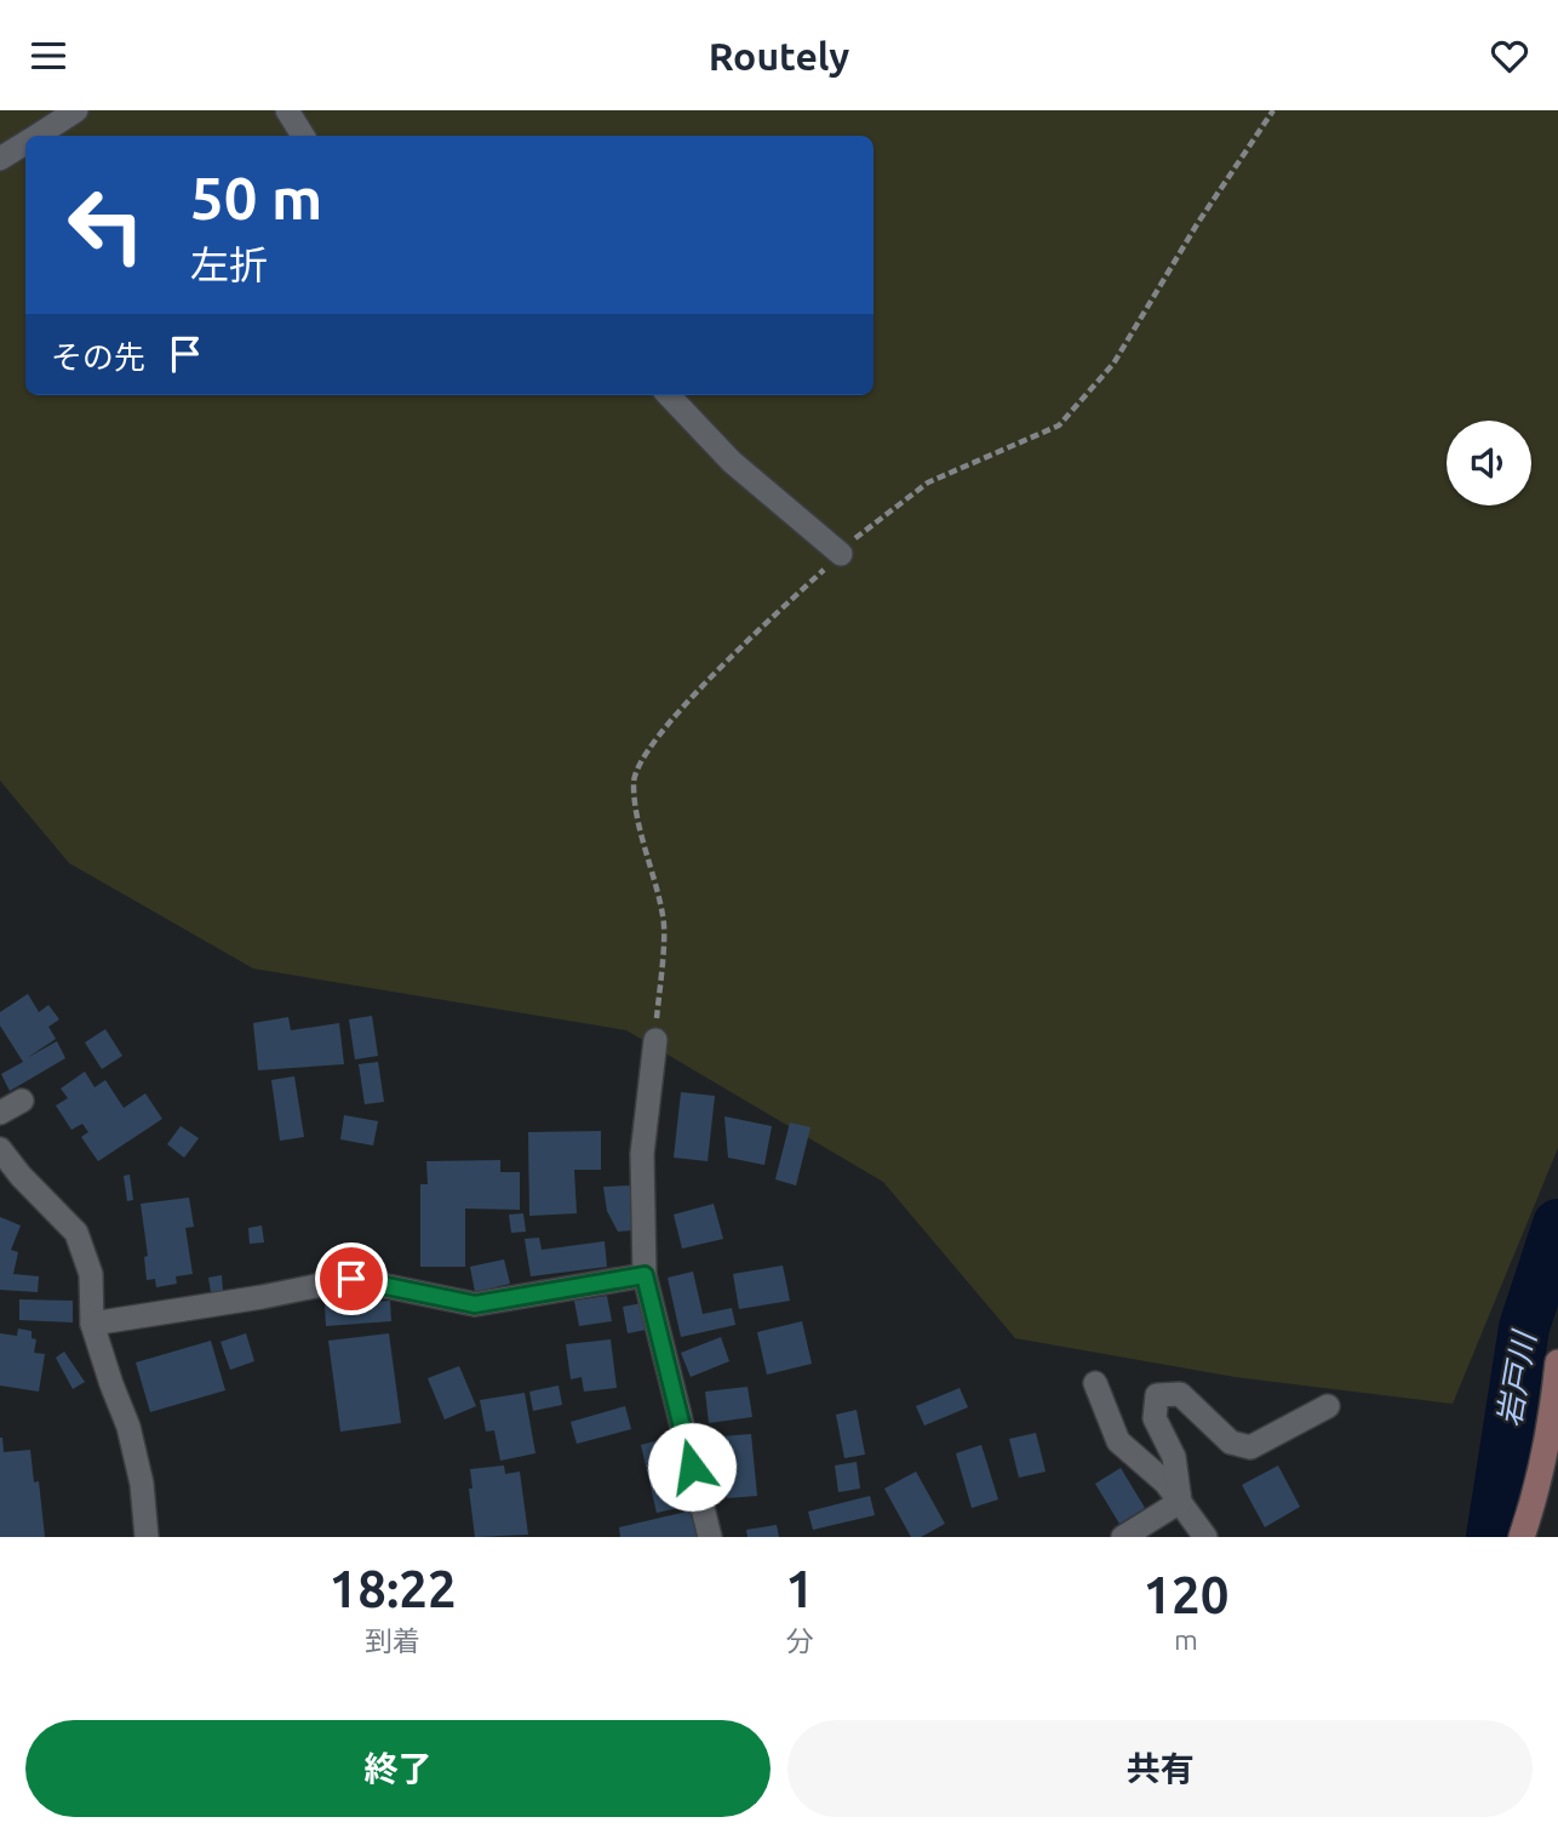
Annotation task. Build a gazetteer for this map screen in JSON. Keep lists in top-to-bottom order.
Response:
{
  "water": ["岩戸川"],
  "page": {
    "header": "Routely",
    "turn": ["50 m", "左折"],
    "then": "その先",
    "eta": [
      "18:22",
      "到着",
      "1",
      "分",
      "120",
      "m"
    ],
    "buttons": ["終了", "共有"]
  }
}
